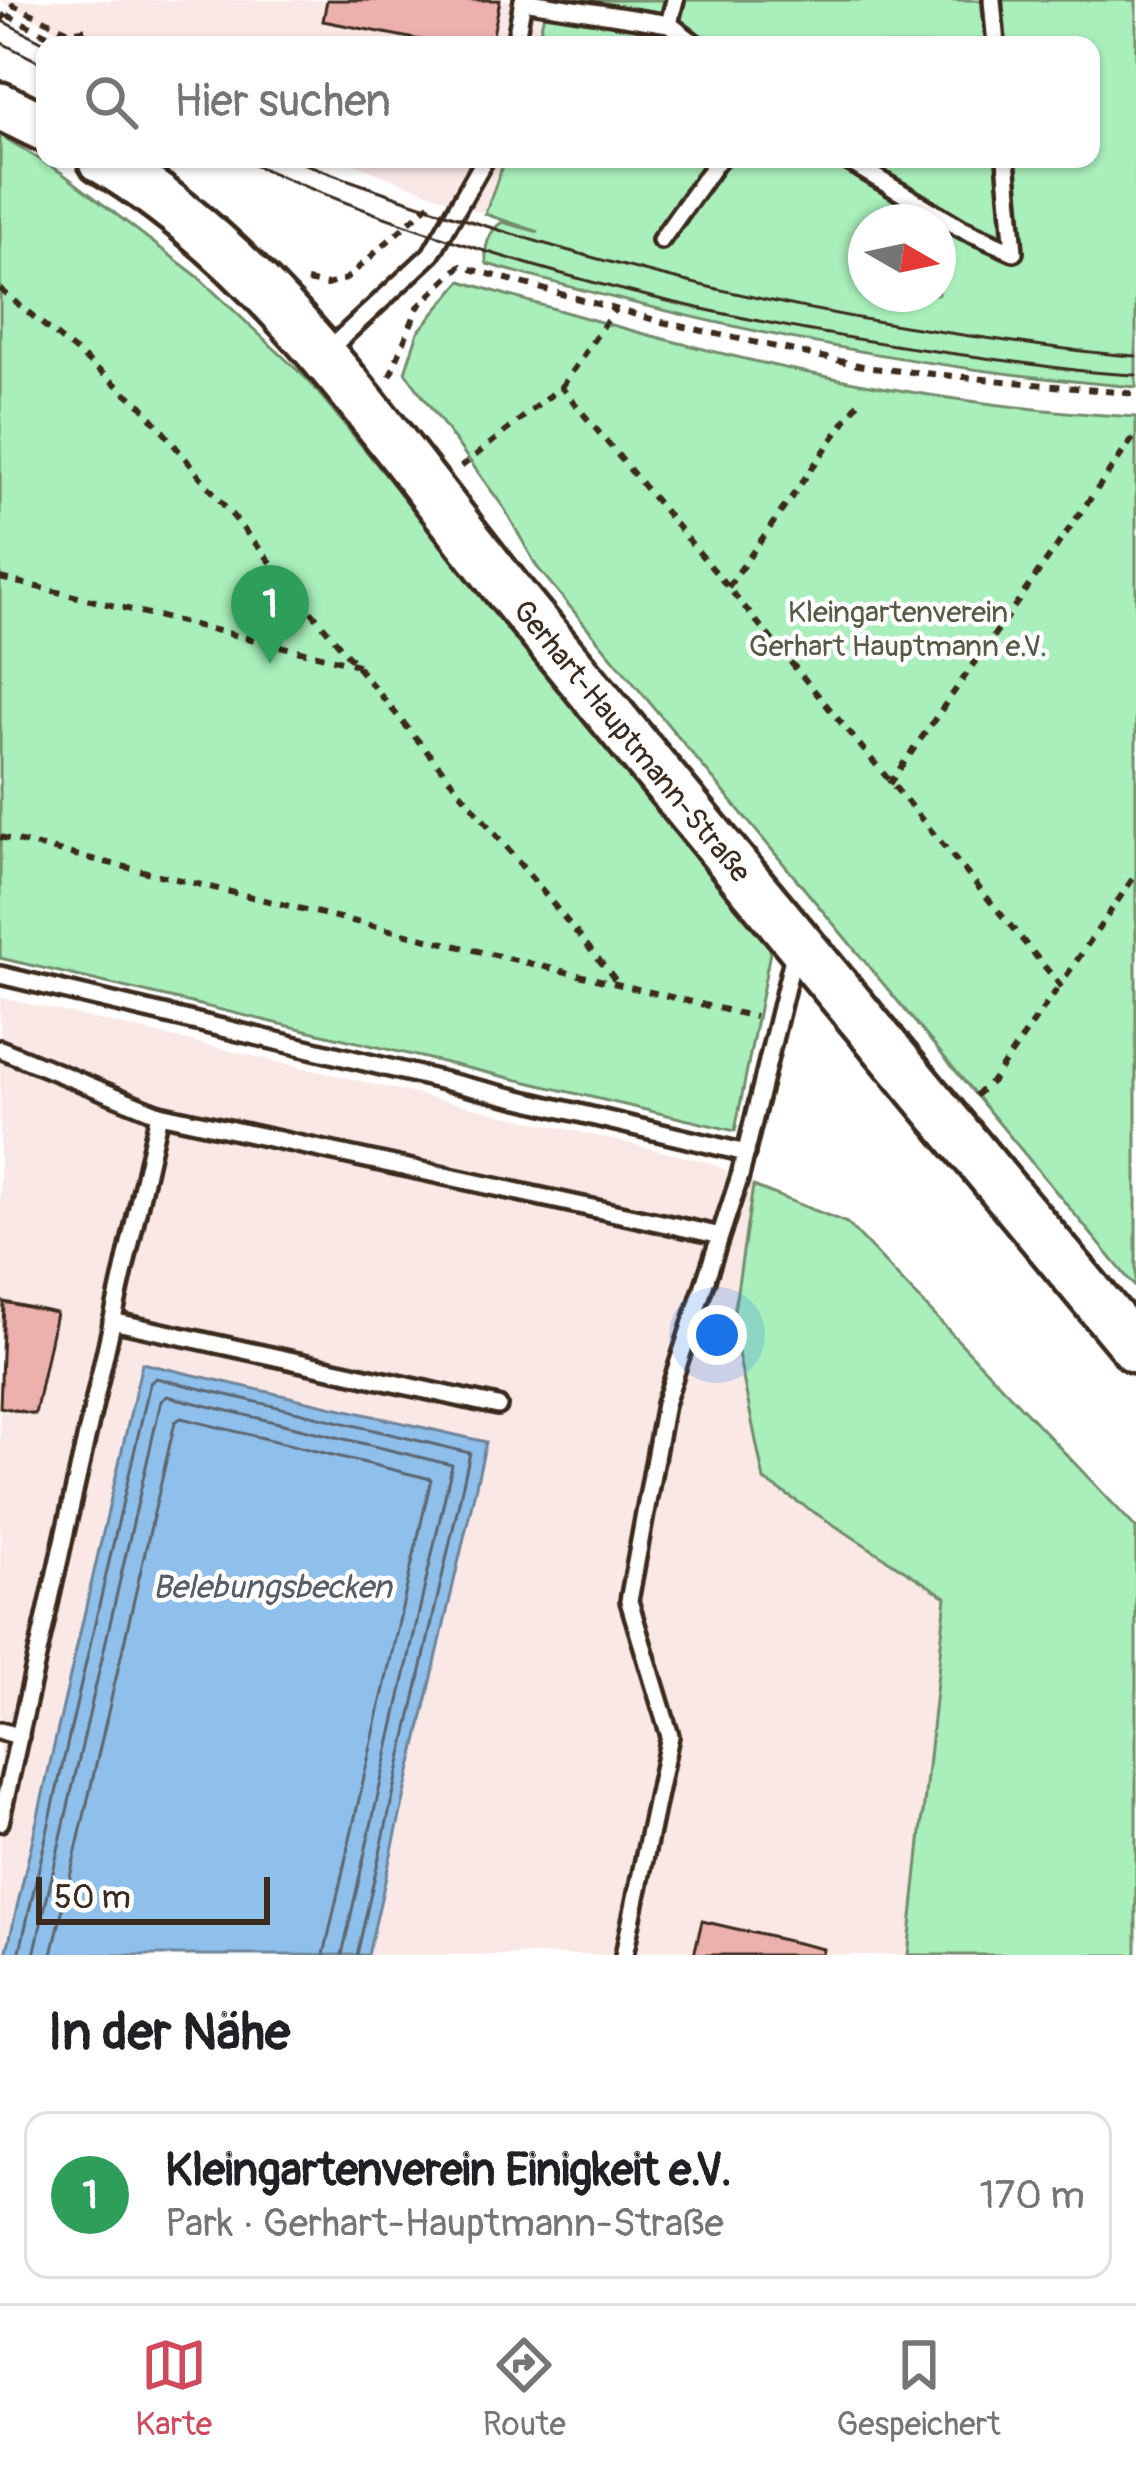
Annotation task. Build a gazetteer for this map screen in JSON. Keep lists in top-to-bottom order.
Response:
{
  "streets": {
    "street": ["Gerhart-Hauptmann-Straße"]
  },
  "water": ["Belebungsbecken"],
  "parks": ["Kleingartenverein Gerhart Hauptmann e.V."],
  "scale_bar": "50 m",
  "north": "right",
  "page": {
    "search": "Hier suchen",
    "pins": "1",
    "scale": "50 m",
    "heading": "In der Nähe",
    "list": [
      {
        "mark": "1",
        "name": "Kleingartenverein Einigkeit e.V.",
        "note": "Park · Gerhart-Hauptmann-Straße",
        "value": "170 m"
      }
    ],
    "nav": ["Karte", "Route", "Gespeichert"]
  }
}
